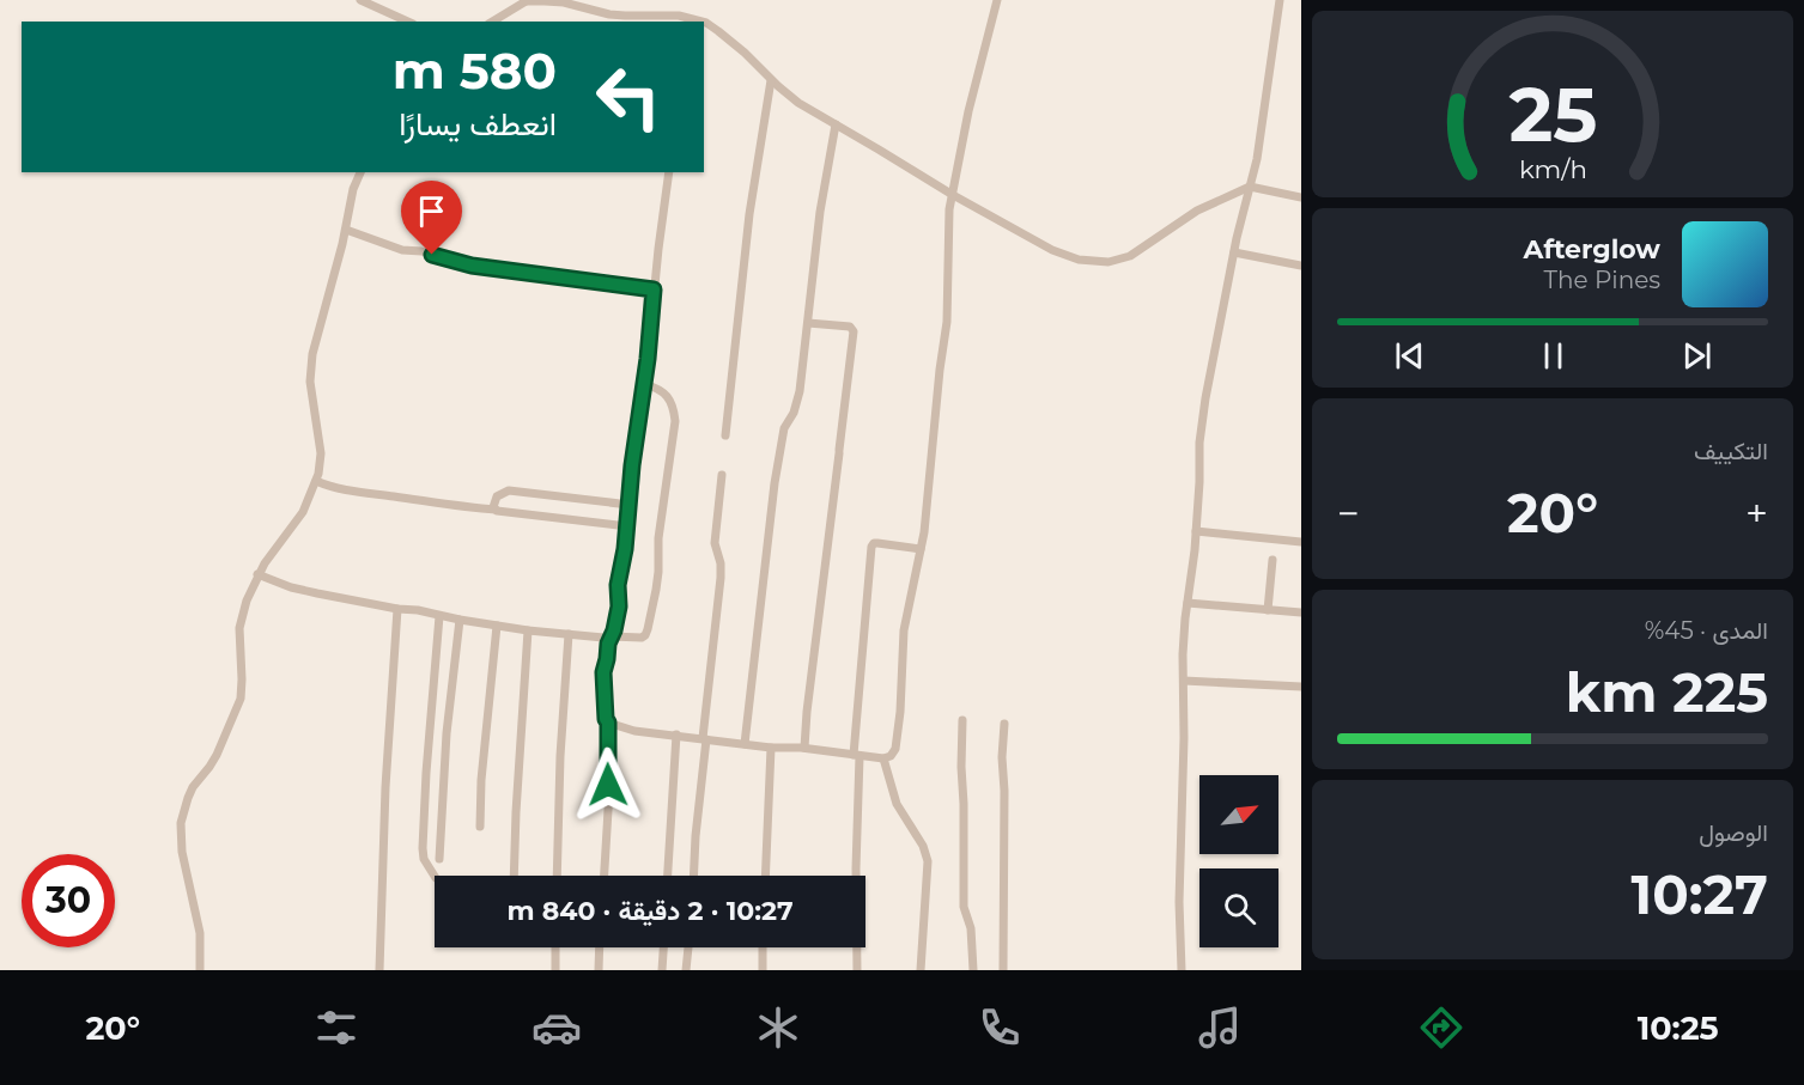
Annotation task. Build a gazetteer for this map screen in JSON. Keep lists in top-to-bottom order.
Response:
{
  "north": "top right",
  "page": {
    "turn": ["580 m", "انعطف يسارًا"],
    "song": ["Afterglow", "The Pines"],
    "tile": [
      "التكييف",
      ["المدى · 45%", "225 km"],
      ["الوصول", "10:27"]
    ],
    "heat": ["−", "20°", "+"],
    "limit": "30",
    "trip": "10:27 · 2 دقيقة · 840 m",
    "tabs": ["10:25", "20°"],
    "gauge": ["25", "km/h"]
  }
}
